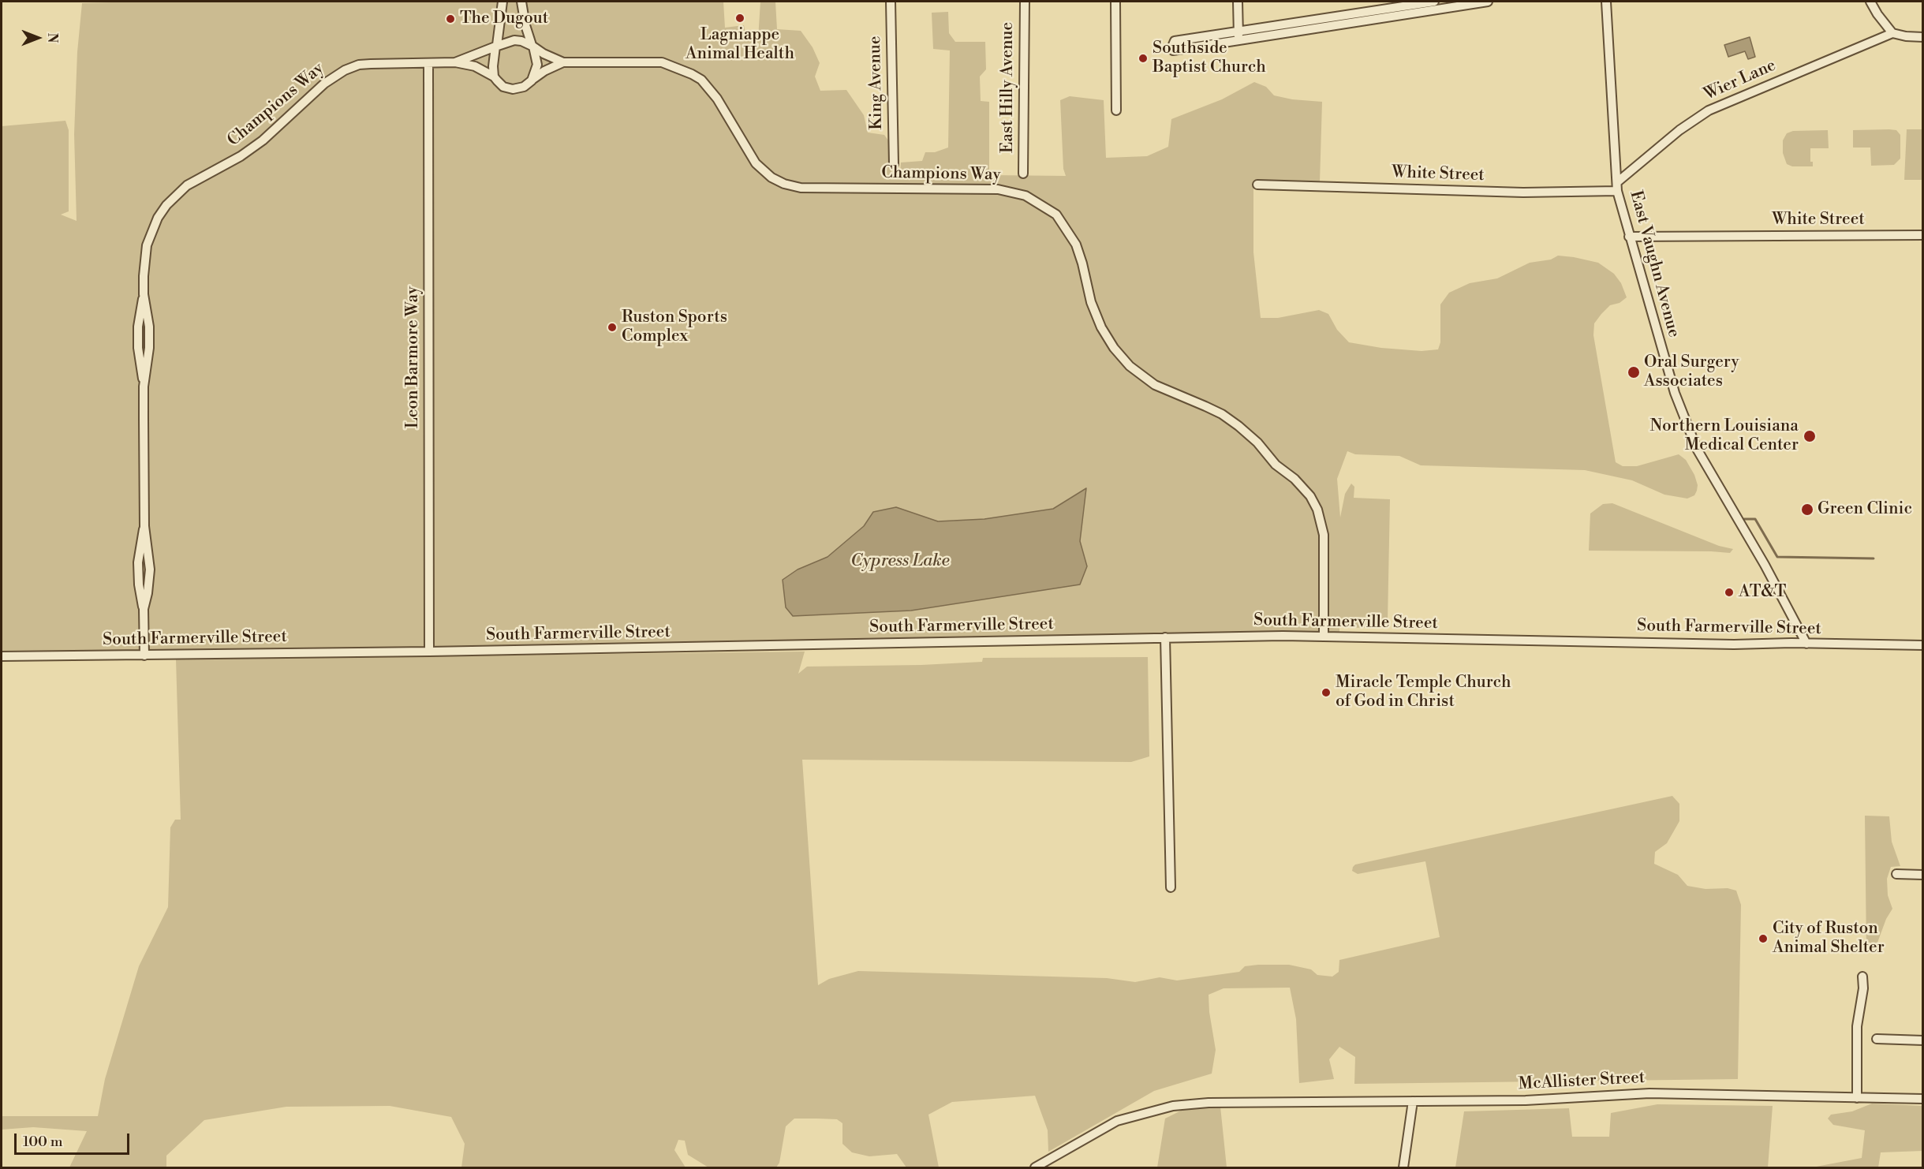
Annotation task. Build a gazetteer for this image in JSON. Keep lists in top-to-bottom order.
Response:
{
  "streets": {
    "street": [
      "Wier Lane",
      "King Avenue",
      "East Hilly Avenue",
      "Champions Way",
      "White Street",
      "East Vaughn Avenue",
      "Leon Barmore Way",
      "South Farmerville Street",
      "McAllister Street"
    ]
  },
  "crossings": [
    ["Wier Lane", "White Street"],
    ["Wier Lane", "East Vaughn Avenue"],
    ["Champions Way", "Leon Barmore Way"],
    ["Champions Way", "South Farmerville Street"],
    ["White Street", "East Vaughn Avenue"],
    ["East Vaughn Avenue", "South Farmerville Street"],
    ["Leon Barmore Way", "South Farmerville Street"]
  ],
  "water": ["Cypress Lake"],
  "places": [
    "Lagniappe Animal Health",
    "The Dugout",
    "Southside Baptist Church",
    "Ruston Sports Complex",
    "Oral Surgery Associates",
    "Northern Louisiana Medical Center",
    "Green Clinic",
    "AT&T",
    "Miracle Temple Church of God in Christ",
    "City of Ruston Animal Shelter"
  ],
  "scale_bar": "100 m",
  "north": "right"
}
